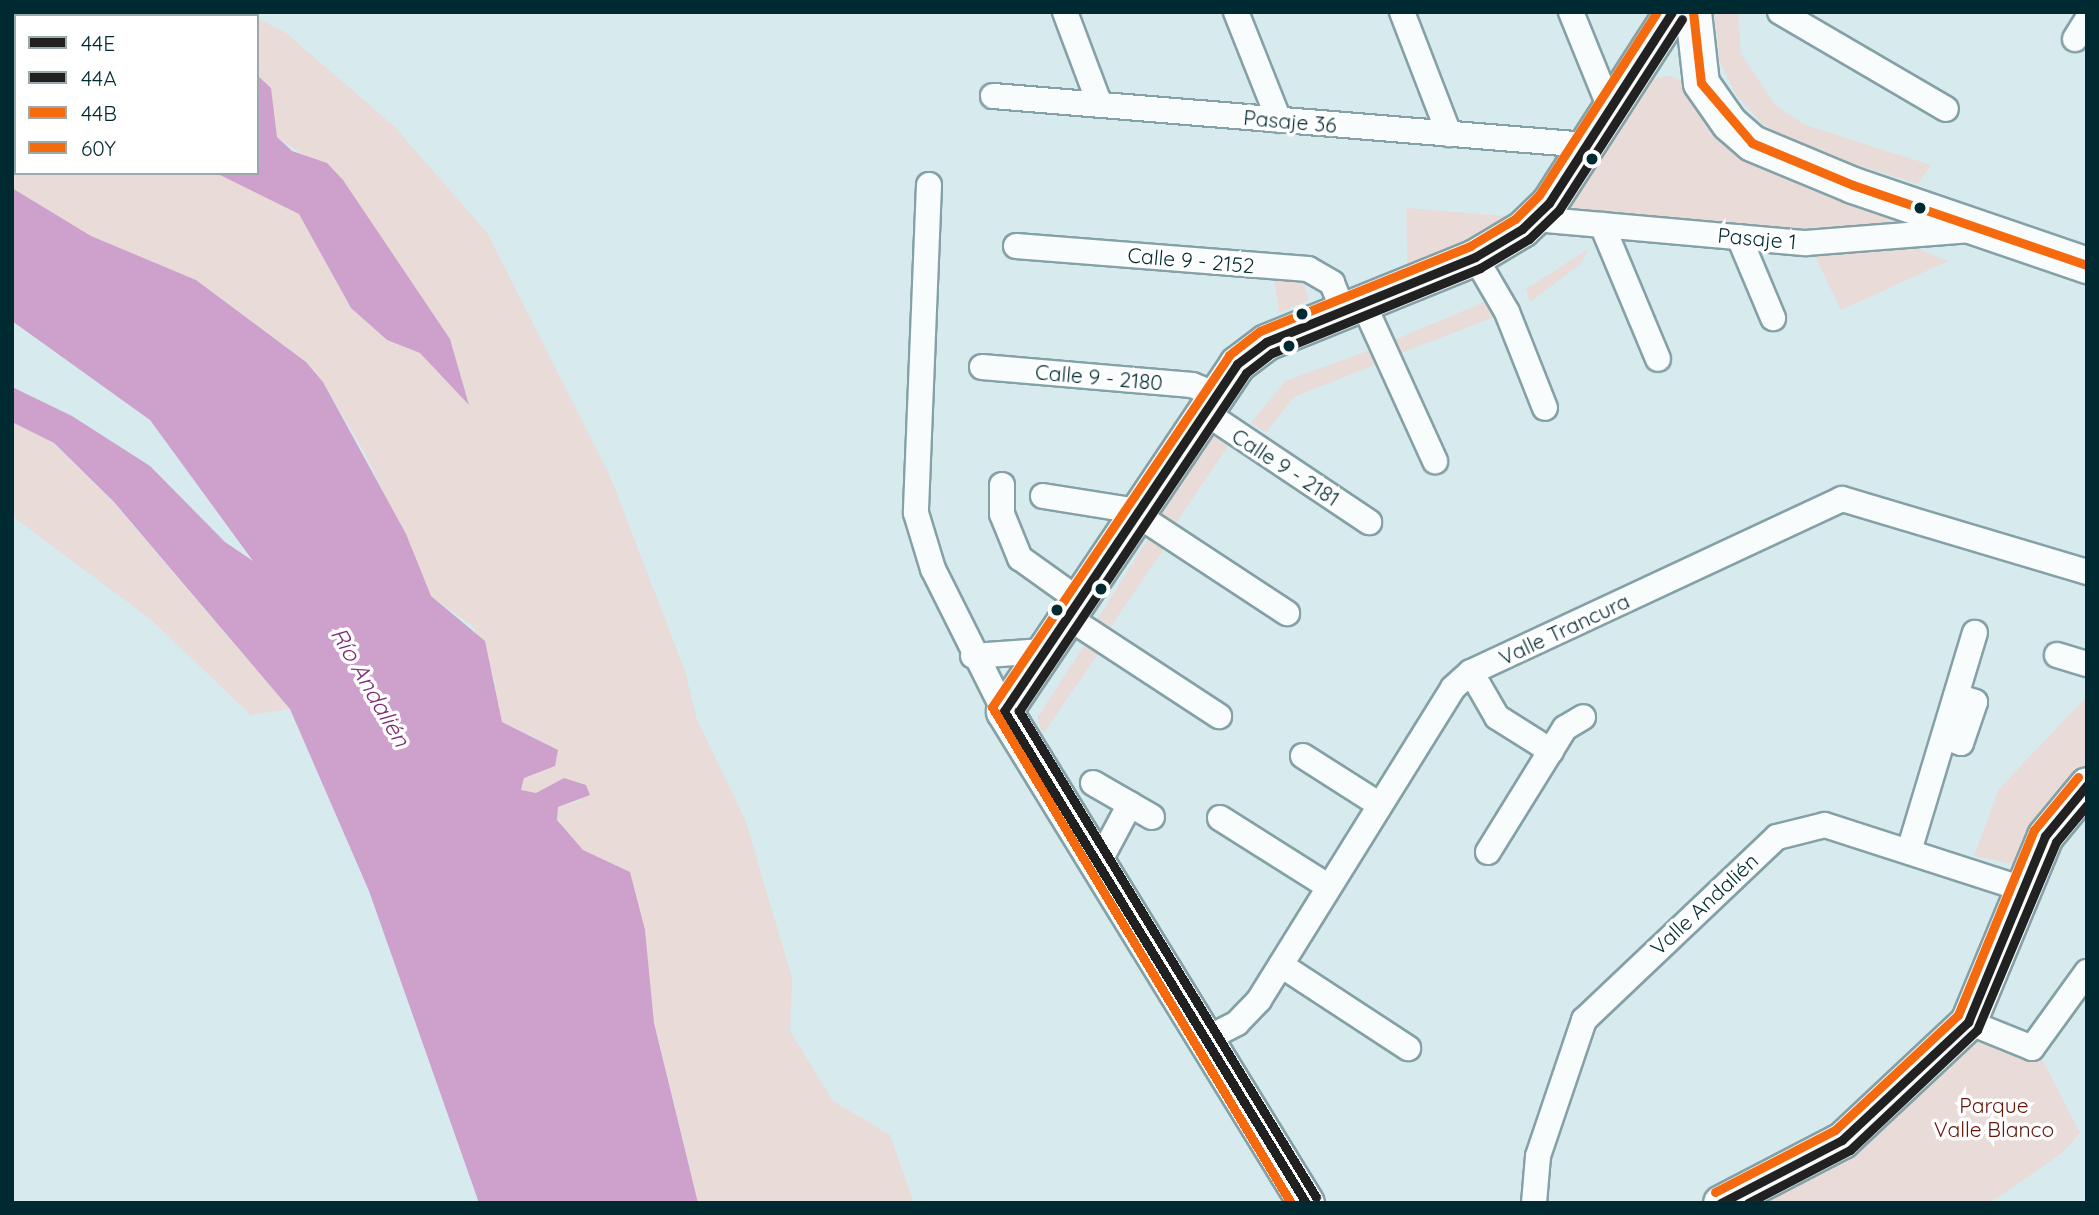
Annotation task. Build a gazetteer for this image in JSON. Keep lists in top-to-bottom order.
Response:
{
  "streets": {
    "street": [
      "Pasaje 36",
      "Pasaje 1",
      "Calle 9 - 2152",
      "Calle 9 - 2180",
      "Calle 9 - 2181",
      "Valle Trancura",
      "Valle Andalién"
    ]
  },
  "crossings": [
    ["Calle 9 - 2180", "Calle 9 - 2181"]
  ],
  "water": ["Río Andalién"],
  "parks": ["Parque Valle Blanco"],
  "lines": [
    "transit line 44E",
    "transit line 44B",
    "transit line 60Y",
    "transit line 44A"
  ],
  "legend": [
    "44E",
    "44A",
    "44B",
    "60Y"
  ]
}
